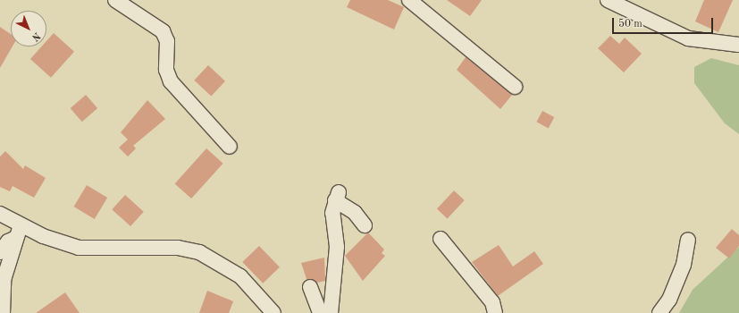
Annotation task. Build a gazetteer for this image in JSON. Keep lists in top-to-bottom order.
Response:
{
  "scale_bar": "50 m",
  "north": "bottom right"
}
